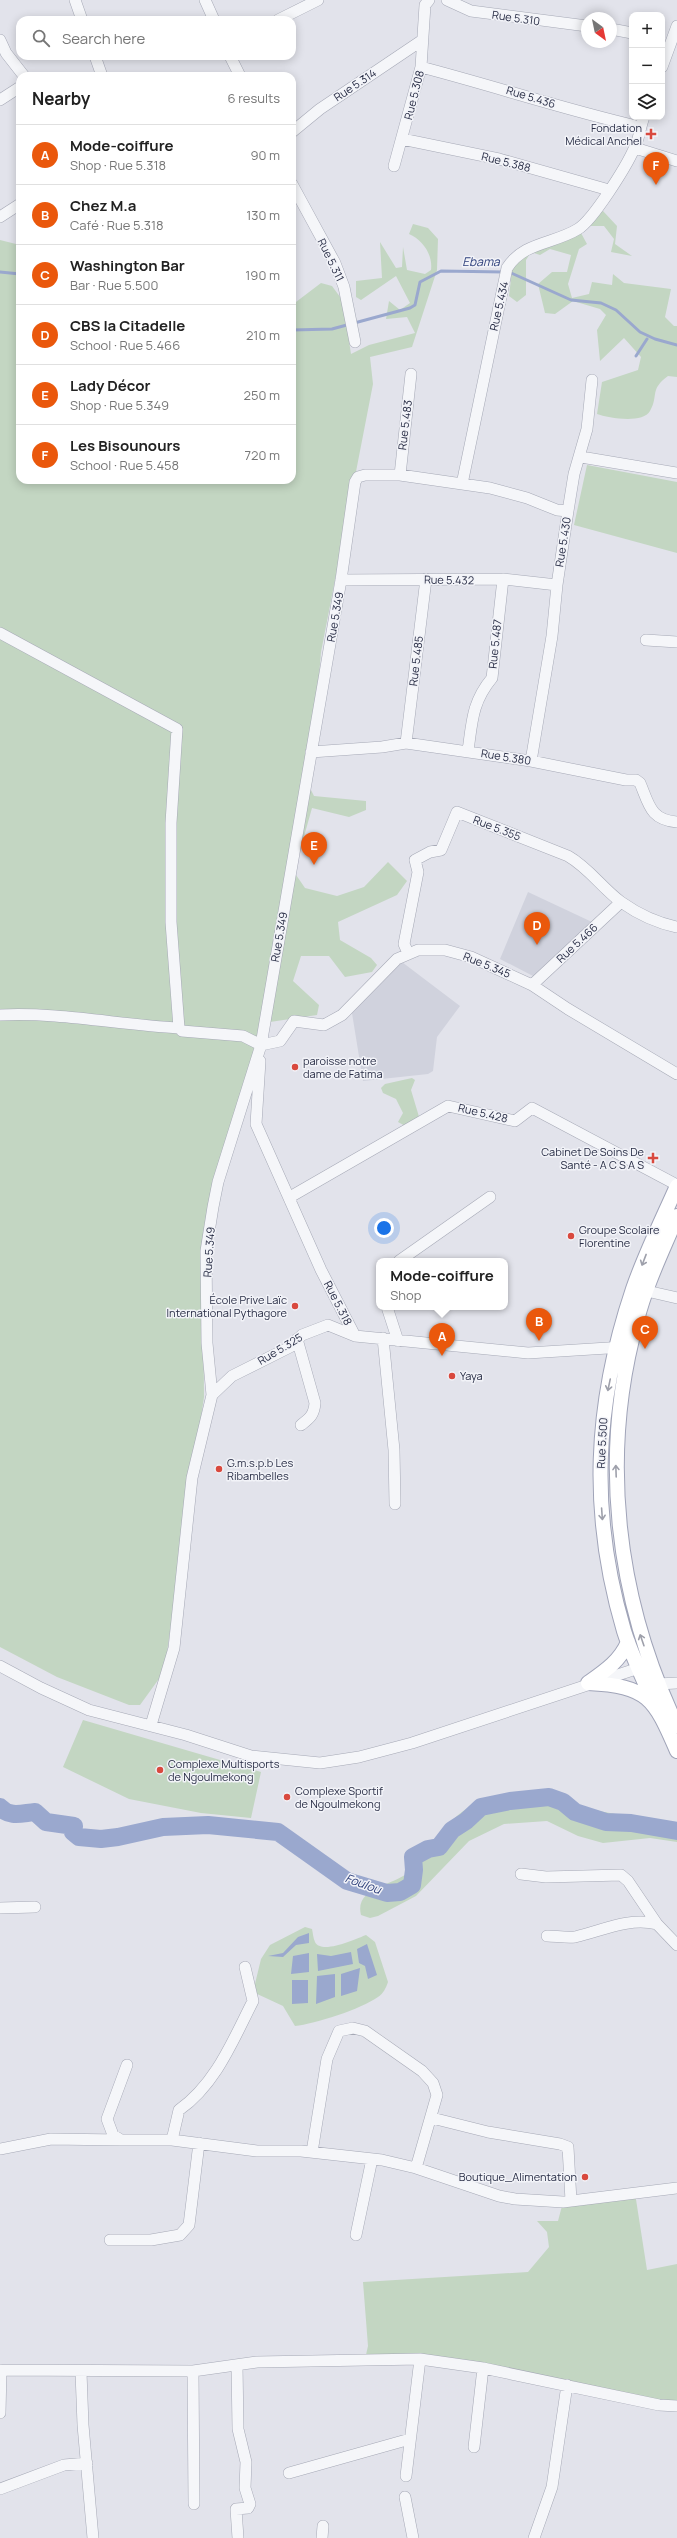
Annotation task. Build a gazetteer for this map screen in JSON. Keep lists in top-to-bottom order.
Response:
{
  "streets": {
    "main road": ["Rue 5.500"],
    "street": [
      "Rue 5.310",
      "Rue 5.314",
      "Rue 5.308",
      "Rue 5.436",
      "Rue 5.388",
      "Rue 5.311",
      "Rue 5.434",
      "Rue 5.483",
      "Rue 5.430",
      "Rue 5.432",
      "Rue 5.349",
      "Rue 5.487",
      "Rue 5.485",
      "Rue 5.380",
      "Rue 5.355",
      "Rue 5.466",
      "Rue 5.345",
      "Rue 5.428",
      "Rue 5.318",
      "Rue 5.325"
    ]
  },
  "crossings": [
    ["Rue 5.314", "Rue 5.308"],
    ["Rue 5.308", "Rue 5.436"],
    ["Rue 5.308", "Rue 5.388"],
    ["Rue 5.436", "Rue 5.434"],
    ["Rue 5.388", "Rue 5.434"],
    ["Rue 5.434", "Rue 5.430"],
    ["Rue 5.483", "Rue 5.430"],
    ["Rue 5.430", "Rue 5.432"],
    ["Rue 5.430", "Rue 5.349"],
    ["Rue 5.430", "Rue 5.380"],
    ["Rue 5.432", "Rue 5.349"],
    ["Rue 5.432", "Rue 5.487"],
    ["Rue 5.432", "Rue 5.485"],
    ["Rue 5.349", "Rue 5.380"],
    ["Rue 5.349", "Rue 5.345"],
    ["Rue 5.349", "Rue 5.318"],
    ["Rue 5.349", "Rue 5.325"],
    ["Rue 5.487", "Rue 5.380"],
    ["Rue 5.485", "Rue 5.380"],
    ["Rue 5.355", "Rue 5.466"],
    ["Rue 5.355", "Rue 5.345"],
    ["Rue 5.466", "Rue 5.345"],
    ["Rue 5.345", "Rue 5.318"],
    ["Rue 5.428", "Rue 5.318"],
    ["Rue 5.428", "Rue 5.500"],
    ["Rue 5.318", "Rue 5.325"],
    ["Rue 5.318", "Rue 5.500"]
  ],
  "water": ["Ebama", "Foulou"],
  "places": {
    "health": ["Fondation Médical Anchel", "Cabinet De Soins De Santé - A C S A S"],
    "other": [
      "paroisse notre dame de Fatima",
      "Groupe Scolaire Florentine",
      "École Prive Laïc International Pythagore",
      "Yaya",
      "G.m.s.p.b Les Ribambelles",
      "Complexe Multisports de Ngoulmekong",
      "Complexe Sportif de Ngoulmekong",
      "Boutique_Alimentation"
    ]
  },
  "north": "bottom right",
  "page": {
    "map_buttons": ["+", "−"],
    "search": "Search here",
    "heading": ["Nearby", "6 results"],
    "list": [
      {
        "mark": "A",
        "name": "Mode-coiffure",
        "note": "Shop · Rue 5.318",
        "value": "90 m"
      },
      {
        "mark": "B",
        "name": "Chez M.a",
        "note": "Café · Rue 5.318",
        "value": "130 m"
      },
      {
        "mark": "C",
        "name": "Washington Bar",
        "note": "Bar · Rue 5.500",
        "value": "190 m"
      },
      {
        "mark": "D",
        "name": "CBS la Citadelle",
        "note": "School · Rue 5.466",
        "value": "210 m"
      },
      {
        "mark": "E",
        "name": "Lady Décor",
        "note": "Shop · Rue 5.349",
        "value": "250 m"
      },
      {
        "mark": "F",
        "name": "Les Bisounours",
        "note": "School · Rue 5.458",
        "value": "720 m"
      }
    ],
    "pins": [
      "F",
      "E",
      "D",
      "B",
      "C",
      "A"
    ],
    "popup": ["Mode-coiffure", "Shop"]
  }
}
